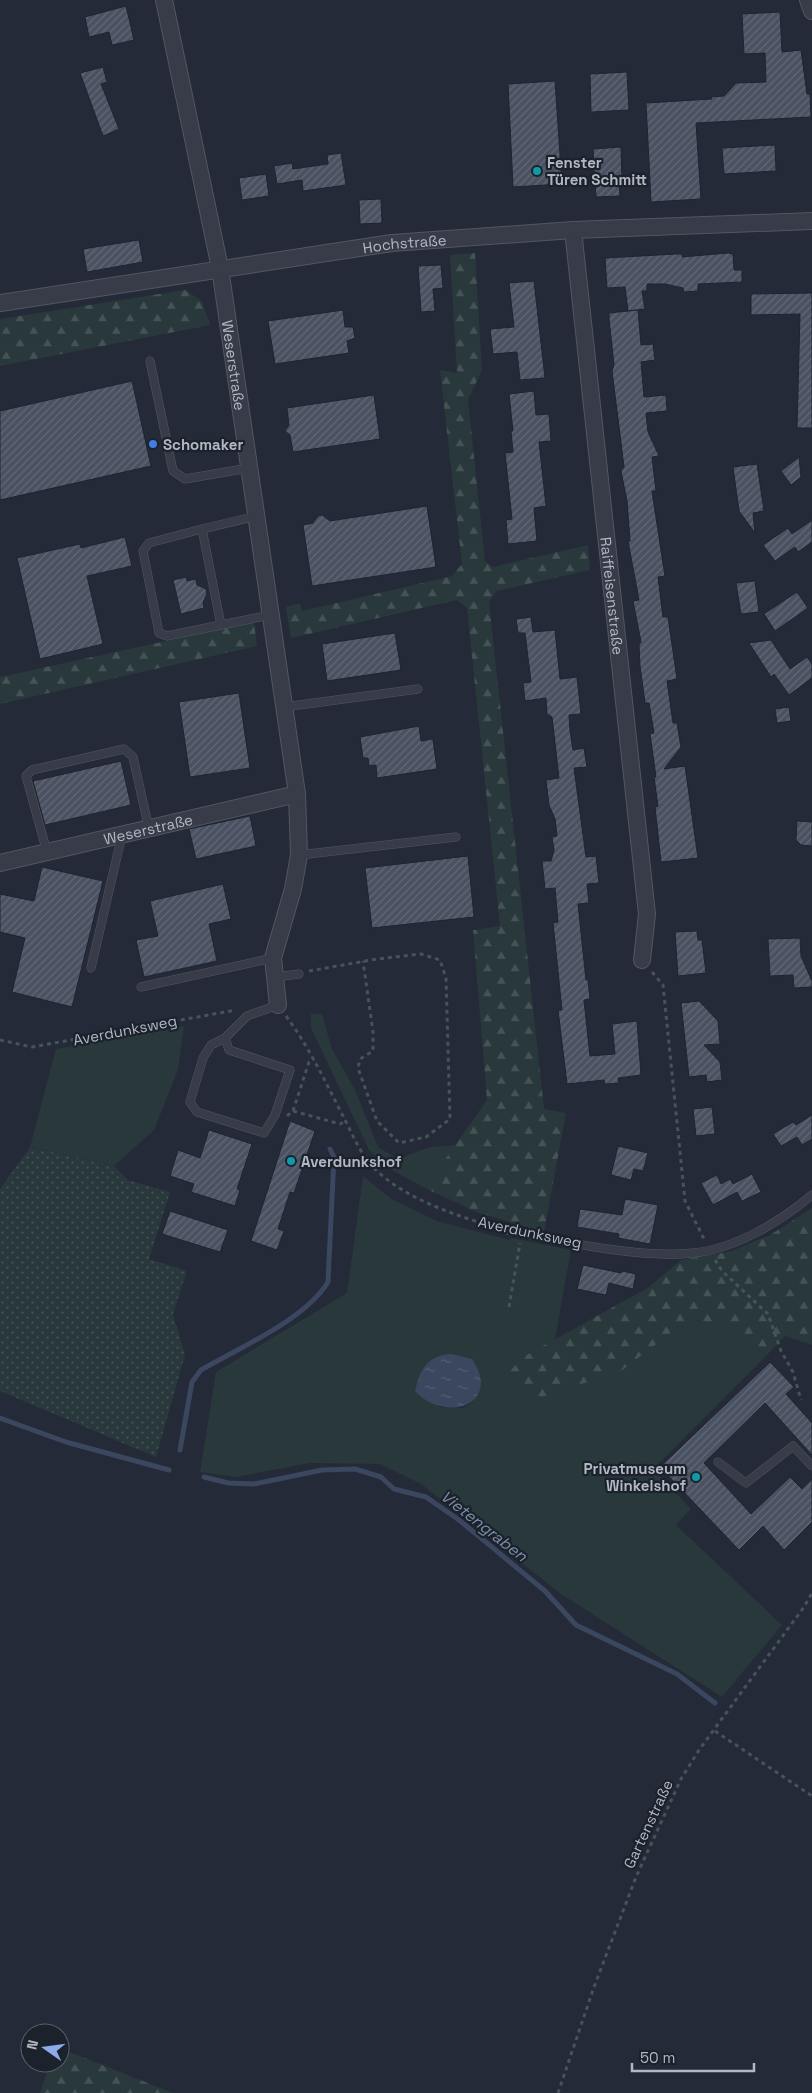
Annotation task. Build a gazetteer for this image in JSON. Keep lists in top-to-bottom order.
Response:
{
  "streets": {
    "street": ["Hochstraße", "Weserstraße", "Raiffeisenstraße"],
    "lane": ["Averdunksweg"],
    "path": ["Gartenstraße"]
  },
  "crossings": [
    ["Hochstraße", "Weserstraße"],
    ["Hochstraße", "Raiffeisenstraße"],
    ["Weserstraße", "Averdunksweg"]
  ],
  "water": ["Vietengraben"],
  "places": [
    "Fenster Türen Schmitt",
    "Schomaker",
    "Averdunkshof",
    "Privatmuseum Winkelshof"
  ],
  "scale_bar": "50 m",
  "north": "left"
}
